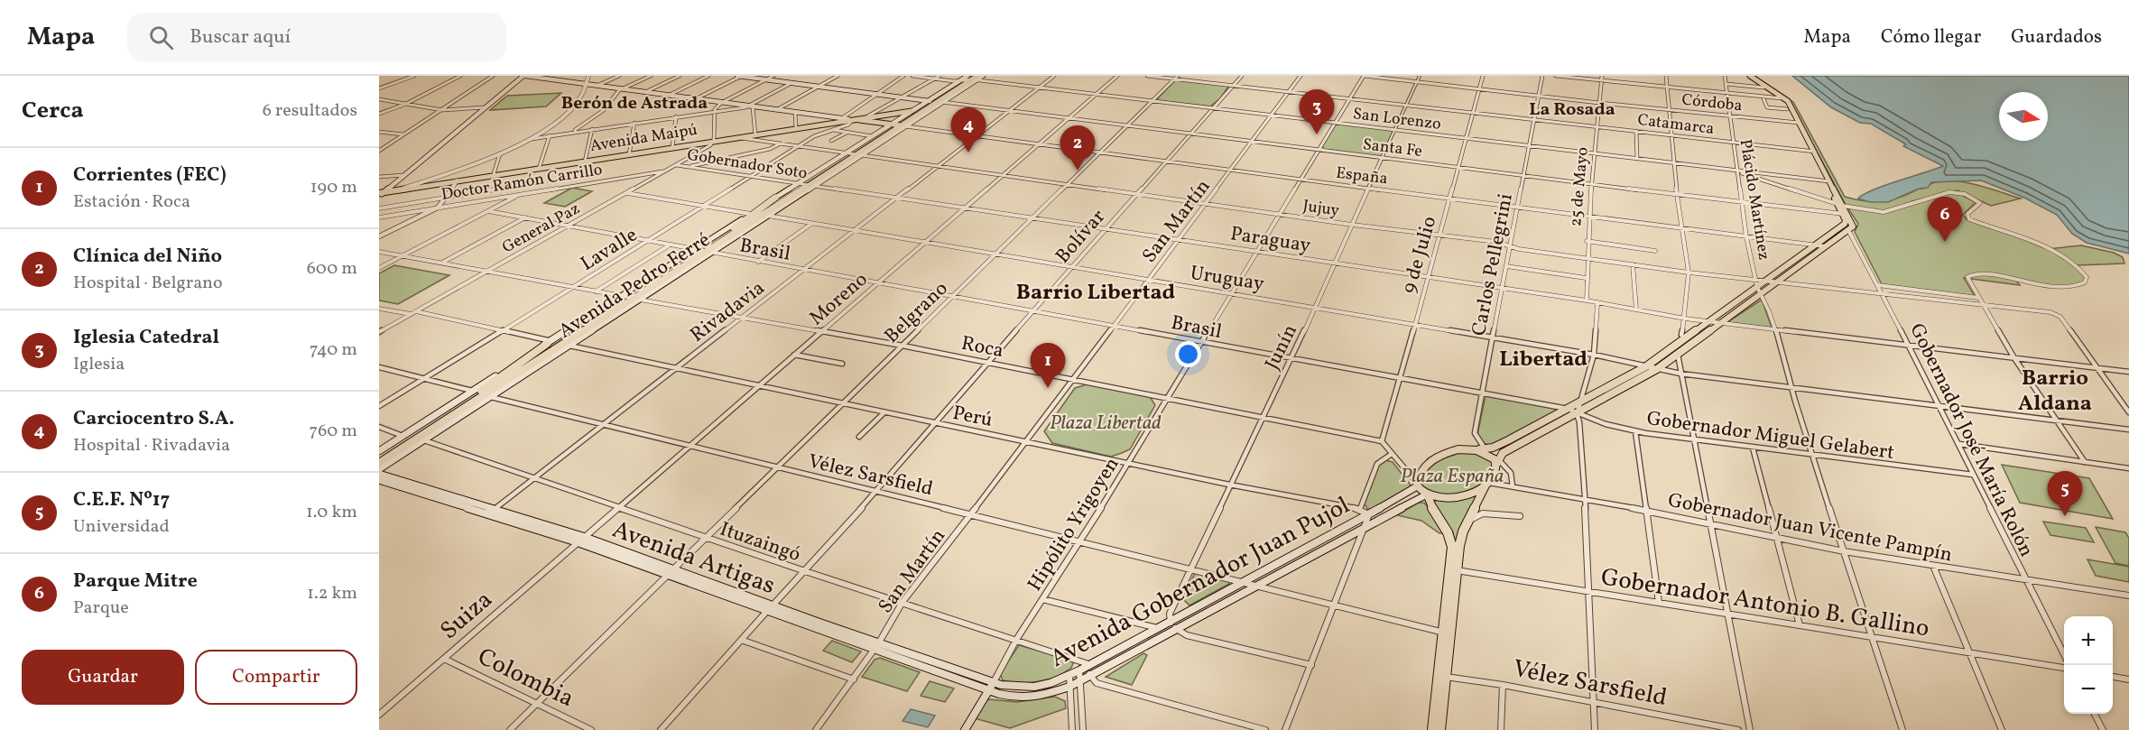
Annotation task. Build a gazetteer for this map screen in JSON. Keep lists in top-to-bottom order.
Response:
{
  "streets": {
    "highway": ["Avenida Pedro Ferré"],
    "main road": ["Avenida Maipú", "Avenida Artigas", "Avenida Gobernador Juan Pujol"],
    "street": [
      "Córdoba",
      "San Lorenzo",
      "Catamarca",
      "Santa Fe",
      "Gobernador Soto",
      "España",
      "Doctor Ramón Carrillo",
      "25 de Mayo",
      "Plácido Martínez",
      "Jujuy",
      "San Martín",
      "General Paz",
      "Bolívar",
      "Paraguay",
      "Lavalle",
      "Brasil",
      "9 de Julio",
      "Carlos Pellegrini",
      "Uruguay",
      "Moreno",
      "Rivadavia",
      "Belgrano",
      "Roca",
      "Junín",
      "Perú",
      "Gobernador Miguel Gelabert",
      "Gobernador José María Rolón",
      "Vélez Sarsfield",
      "Hipólito Yrigoyen",
      "Gobernador Juan Vicente Pampín",
      "Ituzaingó",
      "Gobernador Antonio B. Gallino",
      "Suiza",
      "Colombia"
    ]
  },
  "crossings": [
    ["Córdoba", "25 de Mayo"],
    ["Córdoba", "Plácido Martínez"],
    ["Córdoba", "9 de Julio"],
    ["Córdoba", "Carlos Pellegrini"],
    ["Córdoba", "Junín"],
    ["Córdoba", "Hipólito Yrigoyen"],
    ["San Lorenzo", "25 de Mayo"],
    ["San Lorenzo", "Plácido Martínez"],
    ["San Lorenzo", "San Martín"],
    ["San Lorenzo", "Bolívar"],
    ["San Lorenzo", "9 de Julio"],
    ["San Lorenzo", "Carlos Pellegrini"],
    ["San Lorenzo", "Moreno"],
    ["San Lorenzo", "Rivadavia"],
    ["San Lorenzo", "Belgrano"],
    ["San Lorenzo", "Junín"],
    ["San Lorenzo", "Hipólito Yrigoyen"],
    ["Catamarca", "25 de Mayo"],
    ["Catamarca", "Plácido Martínez"],
    ["Catamarca", "San Martín"],
    ["Catamarca", "Bolívar"],
    ["Catamarca", "9 de Julio"],
    ["Catamarca", "Carlos Pellegrini"],
    ["Catamarca", "Belgrano"],
    ["Catamarca", "Junín"],
    ["Catamarca", "Hipólito Yrigoyen"],
    ["Avenida Maipú", "España"],
    ["Avenida Maipú", "Jujuy"],
    ["Avenida Maipú", "General Paz"],
    ["Avenida Maipú", "Lavalle"],
    ["Avenida Maipú", "Avenida Pedro Ferré"],
    ["Santa Fe", "25 de Mayo"],
    ["Santa Fe", "Plácido Martínez"],
    ["Santa Fe", "San Martín"],
    ["Santa Fe", "Bolívar"],
    ["Santa Fe", "9 de Julio"],
    ["Santa Fe", "Carlos Pellegrini"],
    ["Santa Fe", "Moreno"],
    ["Santa Fe", "Rivadavia"],
    ["Santa Fe", "Belgrano"],
    ["Santa Fe", "Junín"],
    ["Santa Fe", "Hipólito Yrigoyen"],
    ["Gobernador Soto", "General Paz"],
    ["Gobernador Soto", "Paraguay"],
    ["Gobernador Soto", "Lavalle"],
    ["Gobernador Soto", "Avenida Pedro Ferré"],
    ["España", "25 de Mayo"],
    ["España", "Plácido Martínez"],
    ["España", "San Martín"],
    ["España", "Bolívar"],
    ["España", "9 de Julio"],
    ["España", "Carlos Pellegrini"],
    ["España", "Avenida Pedro Ferré"],
    ["España", "Moreno"],
    ["España", "Rivadavia"],
    ["España", "Belgrano"],
    ["España", "Junín"],
    ["España", "Hipólito Yrigoyen"],
    ["Doctor Ramón Carrillo", "General Paz"],
    ["25 de Mayo", "Jujuy"],
    ["25 de Mayo", "Paraguay"],
    ["Plácido Martínez", "Jujuy"],
    ["Plácido Martínez", "Paraguay"],
    ["Plácido Martínez", "Uruguay"],
    ["Plácido Martínez", "Gobernador Miguel Gelabert"],
    ["Plácido Martínez", "Gobernador Juan Vicente Pampín"],
    ["Plácido Martínez", "Gobernador Antonio B. Gallino"],
    ["Jujuy", "San Martín"],
    ["Jujuy", "Bolívar"],
    ["Jujuy", "Lavalle"],
    ["Jujuy", "9 de Julio"],
    ["Jujuy", "Carlos Pellegrini"],
    ["Jujuy", "Avenida Pedro Ferré"],
    ["Jujuy", "Moreno"],
    ["Jujuy", "Rivadavia"],
    ["Jujuy", "Belgrano"],
    ["Jujuy", "Junín"],
    ["Jujuy", "Hipólito Yrigoyen"],
    ["San Martín", "Paraguay"],
    ["San Martín", "Brasil"],
    ["San Martín", "Uruguay"],
    ["San Martín", "Roca"],
    ["San Martín", "Perú"],
    ["San Martín", "Vélez Sarsfield"],
    ["San Martín", "Ituzaingó"],
    ["San Martín", "Avenida Artigas"],
    ["General Paz", "Brasil"],
    ["General Paz", "Roca"],
    ["Bolívar", "Paraguay"],
    ["Bolívar", "Brasil"],
    ["Bolívar", "Uruguay"],
    ["Bolívar", "Roca"],
    ["Bolívar", "Perú"],
    ["Bolívar", "Vélez Sarsfield"],
    ["Bolívar", "Ituzaingó"],
    ["Bolívar", "Avenida Artigas"],
    ["Paraguay", "9 de Julio"],
    ["Paraguay", "Carlos Pellegrini"],
    ["Paraguay", "Avenida Pedro Ferré"],
    ["Paraguay", "Moreno"],
    ["Paraguay", "Rivadavia"],
    ["Paraguay", "Belgrano"],
    ["Paraguay", "Junín"],
    ["Paraguay", "Gobernador José María Rolón"],
    ["Paraguay", "Hipólito Yrigoyen"],
    ["Lavalle", "Brasil"],
    ["Lavalle", "Roca"],
    ["Brasil", "9 de Julio"],
    ["Brasil", "Carlos Pellegrini"],
    ["Brasil", "Avenida Pedro Ferré"],
    ["Brasil", "Moreno"],
    ["Brasil", "Rivadavia"],
    ["Brasil", "Belgrano"],
    ["Brasil", "Junín"],
    ["Brasil", "Gobernador Miguel Gelabert"],
    ["Brasil", "Hipólito Yrigoyen"],
    ["9 de Julio", "Uruguay"],
    ["9 de Julio", "Roca"],
    ["Carlos Pellegrini", "Uruguay"],
    ["Uruguay", "Avenida Pedro Ferré"],
    ["Uruguay", "Moreno"],
    ["Uruguay", "Rivadavia"],
    ["Uruguay", "Belgrano"],
    ["Uruguay", "Junín"],
    ["Uruguay", "Gobernador José María Rolón"],
    ["Uruguay", "Hipólito Yrigoyen"],
    ["Avenida Pedro Ferré", "Roca"],
    ["Avenida Pedro Ferré", "Perú"],
    ["Avenida Pedro Ferré", "Vélez Sarsfield"],
    ["Avenida Pedro Ferré", "Ituzaingó"],
    ["Avenida Pedro Ferré", "Avenida Artigas"],
    ["Moreno", "Roca"],
    ["Moreno", "Perú"],
    ["Moreno", "Vélez Sarsfield"],
    ["Moreno", "Ituzaingó"],
    ["Moreno", "Avenida Artigas"],
    ["Moreno", "Suiza"],
    ["Rivadavia", "Roca"],
    ["Rivadavia", "Perú"],
    ["Rivadavia", "Vélez Sarsfield"],
    ["Rivadavia", "Ituzaingó"],
    ["Rivadavia", "Avenida Artigas"],
    ["Belgrano", "Roca"],
    ["Belgrano", "Perú"],
    ["Belgrano", "Vélez Sarsfield"],
    ["Belgrano", "Ituzaingó"],
    ["Belgrano", "Avenida Artigas"],
    ["Belgrano", "Colombia"],
    ["Roca", "Junín"],
    ["Roca", "Hipólito Yrigoyen"],
    ["Junín", "Perú"],
    ["Junín", "Vélez Sarsfield"],
    ["Junín", "Avenida Gobernador Juan Pujol"],
    ["Perú", "Hipólito Yrigoyen"],
    ["Perú", "Avenida Gobernador Juan Pujol"],
    ["Gobernador Miguel Gelabert", "Gobernador José María Rolón"],
    ["Gobernador José María Rolón", "Gobernador Juan Vicente Pampín"],
    ["Vélez Sarsfield", "Hipólito Yrigoyen"],
    ["Vélez Sarsfield", "Avenida Gobernador Juan Pujol"],
    ["Hipólito Yrigoyen", "Ituzaingó"],
    ["Hipólito Yrigoyen", "Avenida Artigas"],
    ["Hipólito Yrigoyen", "Avenida Gobernador Juan Pujol"],
    ["Ituzaingó", "Avenida Gobernador Juan Pujol"],
    ["Avenida Artigas", "Avenida Gobernador Juan Pujol"],
    ["Avenida Artigas", "Suiza"],
    ["Suiza", "Colombia"]
  ],
  "districts": [
    "Berón de Astrada",
    "La Rosada",
    "Barrio Libertad",
    "Libertad",
    "Barrio Aldana"
  ],
  "parks": ["Plaza Libertad", "Plaza España"],
  "north": "right",
  "page": {
    "header": "Mapa",
    "search": "Buscar aquí",
    "nav": ["Mapa", "Cómo llegar", "Guardados"],
    "heading": ["Cerca", "6 resultados"],
    "pins": [
      "3",
      "4",
      "2",
      "6",
      "1",
      "5"
    ],
    "list": [
      {
        "mark": "1",
        "name": "Corrientes (FEC)",
        "note": "Estación · Roca",
        "value": "190 m"
      },
      {
        "mark": "2",
        "name": "Clínica del Niño",
        "note": "Hospital · Belgrano",
        "value": "600 m"
      },
      {
        "mark": "3",
        "name": "Iglesia Catedral",
        "note": "Iglesia",
        "value": "740 m"
      },
      {
        "mark": "4",
        "name": "Carciocentro S.A.",
        "note": "Hospital · Rivadavia",
        "value": "760 m"
      },
      {
        "mark": "5",
        "name": "C.E.F. Nº17",
        "note": "Universidad",
        "value": "1.0 km"
      },
      {
        "mark": "6",
        "name": "Parque Mitre",
        "note": "Parque",
        "value": "1.2 km"
      }
    ],
    "map_buttons": ["+", "−"],
    "buttons": ["Guardar", "Compartir"]
  }
}
